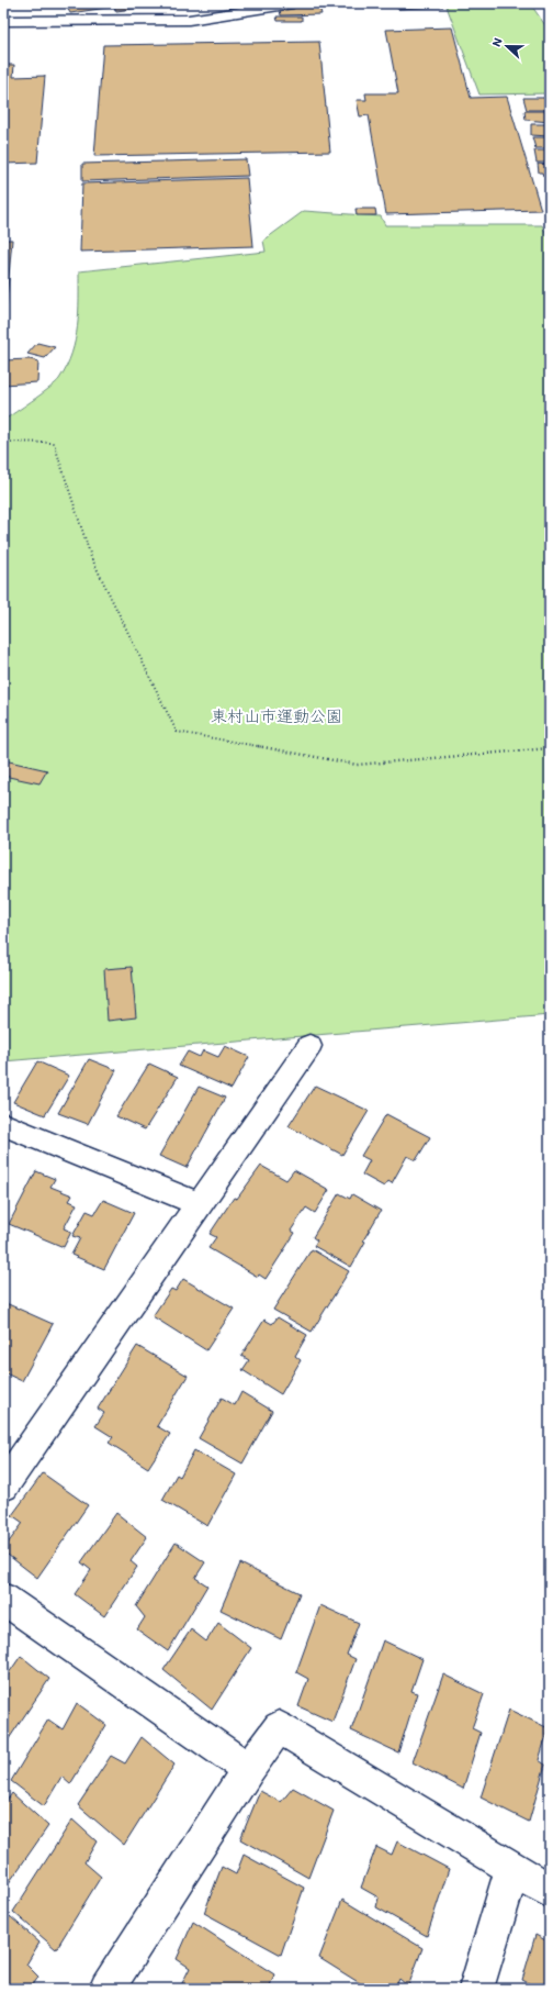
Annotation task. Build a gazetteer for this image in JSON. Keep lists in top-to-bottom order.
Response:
{
  "parks": ["東村山市運動公園"],
  "north": "left"
}
